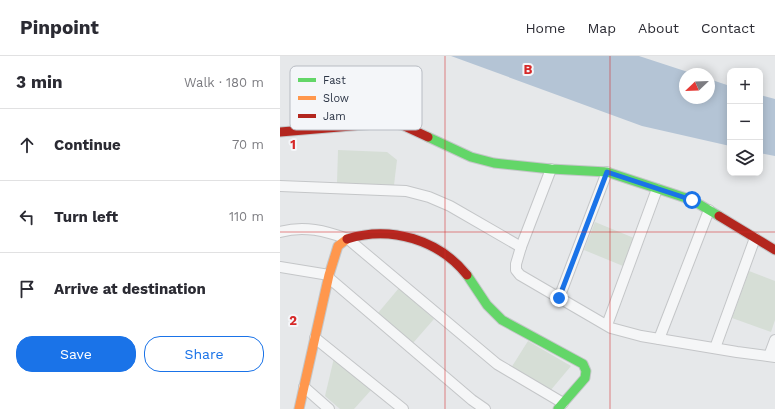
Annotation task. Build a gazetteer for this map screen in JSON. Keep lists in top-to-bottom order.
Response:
{
  "legend": ["Fast", "Slow", "Jam"],
  "north": "bottom left",
  "page": {
    "header": "Pinpoint",
    "nav": [
      "Home",
      "Map",
      "About",
      "Contact"
    ],
    "heading": ["3 min", "Walk · 180 m"],
    "map_buttons": ["+", "−"],
    "list": [
      ["Continue", "70 m"],
      ["Turn left", "110 m"],
      "Arrive at destination"
    ],
    "buttons": ["Save", "Share"]
  },
  "grid": {
    "columns": ["B"],
    "rows": ["1", "2"]
  }
}
